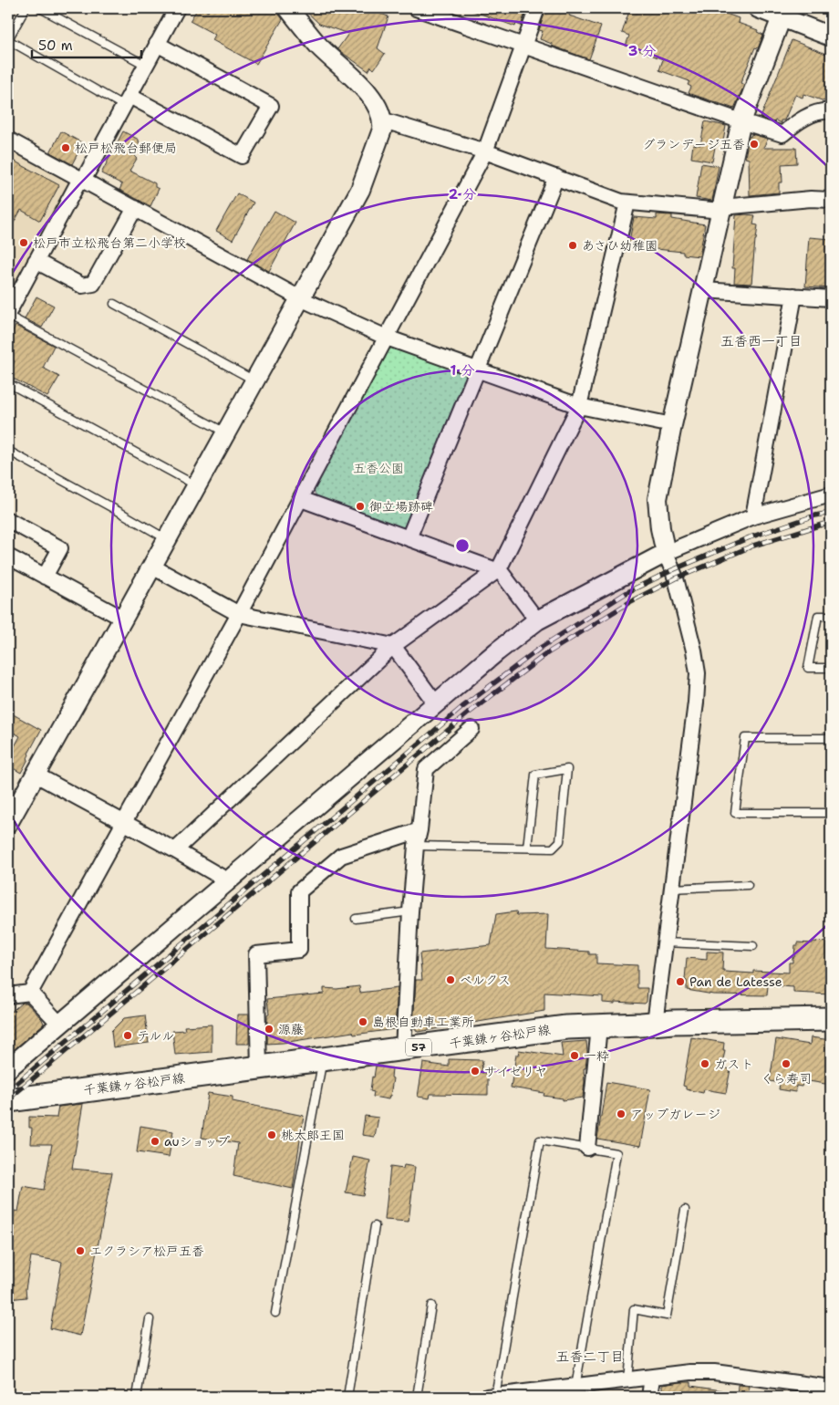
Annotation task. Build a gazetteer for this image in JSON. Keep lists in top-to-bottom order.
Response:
{
  "streets": {
    "main road": ["千葉鎌ヶ谷松戸線", "57"]
  },
  "districts": ["五香西一丁目", "五香二丁目"],
  "parks": ["五香公園"],
  "places": [
    "グランデージ五香",
    "松戸松飛台郵便局",
    "松戸市立松飛台第二小学校",
    "あさひ幼稚園",
    "御立場跡碑",
    "ベルクス",
    "Pan de Latesse",
    "島根自動車工業所",
    "源藤",
    "テルル",
    "一粋",
    "ガスト",
    "くら寿司",
    "サイゼリヤ",
    "アップガレージ",
    "桃太郎王国",
    "auショップ",
    "エクラシア松戸五香"
  ],
  "scale_bar": "50 m",
  "rings": ["3 分", "2 分", "1 分"]
}
